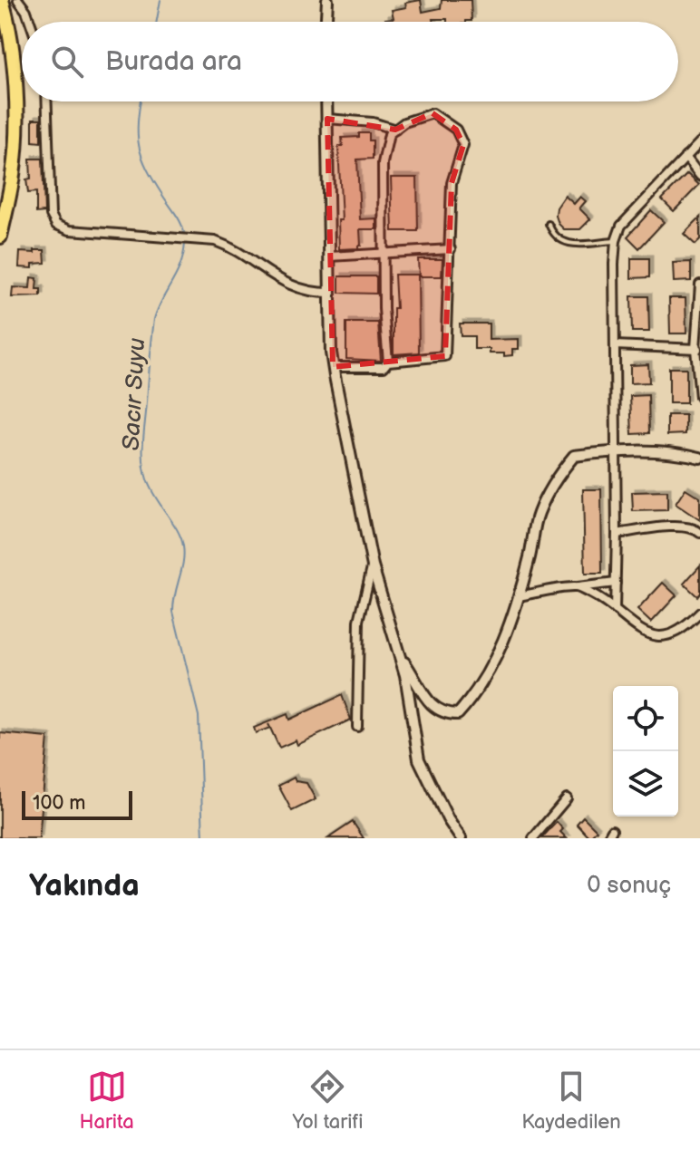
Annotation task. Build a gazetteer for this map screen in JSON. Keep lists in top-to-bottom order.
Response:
{
  "water": ["Sacır Suyu"],
  "scale_bar": "100 m",
  "page": {
    "search": "Burada ara",
    "scale": "100 m",
    "heading": ["Yakında", "0 sonuç"],
    "nav": ["Harita", "Yol tarifi", "Kaydedilen"]
  }
}
